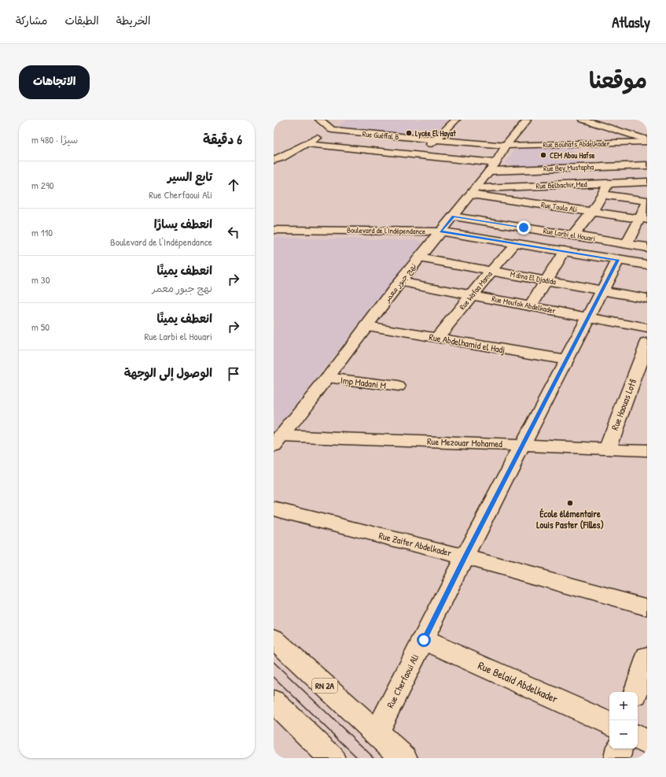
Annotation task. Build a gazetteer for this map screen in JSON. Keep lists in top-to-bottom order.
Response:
{
  "streets": {
    "street": [
      "Rue Guéffal B",
      "Rue Bouhafs Abdelkader",
      "Rue Bey Mustapha",
      "Rue Belbachir Med",
      "Rue Toula Ali",
      "Boulevard de l'Indépendance",
      "Rue Larbi el Houari",
      "M'dina El Djadida",
      "نهج جبور معمر",
      "Rue Wafaa Mama",
      "Rue Moufok Abdelkader",
      "Rue Abdelhamid el Hadj",
      "Imp Madani M",
      "Rue Haouas Lotfi",
      "Rue Mezouar Mohamed",
      "Rue Zaiter Abdelkader",
      "Rue Cherfaoui Ali",
      "Rue Belaid Abdelkader",
      "RN 2A"
    ]
  },
  "crossings": [
    ["Rue Guéffal B", "Rue Bouhafs Abdelkader"],
    ["Rue Guéffal B", "نهج جبور معمر"],
    ["Rue Bouhafs Abdelkader", "نهج جبور معمر"],
    ["Rue Bey Mustapha", "نهج جبور معمر"],
    ["Rue Belbachir Med", "Rue Toula Ali"],
    ["Rue Belbachir Med", "نهج جبور معمر"],
    ["Rue Toula Ali", "نهج جبور معمر"],
    ["Rue Toula Ali", "Rue Cherfaoui Ali"],
    ["Boulevard de l'Indépendance", "Rue Larbi el Houari"],
    ["Boulevard de l'Indépendance", "نهج جبور معمر"],
    ["Boulevard de l'Indépendance", "Rue Wafaa Mama"],
    ["Boulevard de l'Indépendance", "Rue Cherfaoui Ali"],
    ["Rue Larbi el Houari", "نهج جبور معمر"],
    ["Rue Larbi el Houari", "Rue Cherfaoui Ali"],
    ["M'dina El Djadida", "نهج جبور معمر"],
    ["M'dina El Djadida", "Rue Wafaa Mama"],
    ["M'dina El Djadida", "Rue Cherfaoui Ali"],
    ["نهج جبور معمر", "Rue Moufok Abdelkader"],
    ["نهج جبور معمر", "Rue Abdelhamid el Hadj"],
    ["نهج جبور معمر", "Imp Madani M"],
    ["نهج جبور معمر", "Rue Mezouar Mohamed"],
    ["Rue Wafaa Mama", "Rue Moufok Abdelkader"],
    ["Rue Wafaa Mama", "Rue Abdelhamid el Hadj"],
    ["Rue Moufok Abdelkader", "Rue Cherfaoui Ali"],
    ["Rue Abdelhamid el Hadj", "Rue Cherfaoui Ali"],
    ["Rue Haouas Lotfi", "Rue Mezouar Mohamed"],
    ["Rue Mezouar Mohamed", "Rue Cherfaoui Ali"],
    ["Rue Zaiter Abdelkader", "Rue Cherfaoui Ali"],
    ["Rue Cherfaoui Ali", "Rue Belaid Abdelkader"],
    ["Rue Cherfaoui Ali", "RN 2A"]
  ],
  "places": ["Lycée El Hayat", "CEM Abou Hafse", "École élémentaire Louis Paster (Filles)"],
  "page": {
    "header": "Atlasly",
    "nav": ["الخريطة", "الطبقات", "مشاركة"],
    "title": "موقعنا",
    "buttons": "الاتجاهات",
    "heading": ["6 دقيقة", "سيرًا · 480 m"],
    "list": [
      ["تابع السير", "Rue Cherfaoui Ali", "290 m"],
      ["انعطف يسارًا", "Boulevard de l'Indépendance", "110 m"],
      ["انعطف يمينًا", "نهج جبور معمر", "30 m"],
      ["انعطف يمينًا", "Rue Larbi el Houari", "50 m"],
      "الوصول إلى الوجهة"
    ],
    "map_buttons": ["+", "−"]
  }
}
